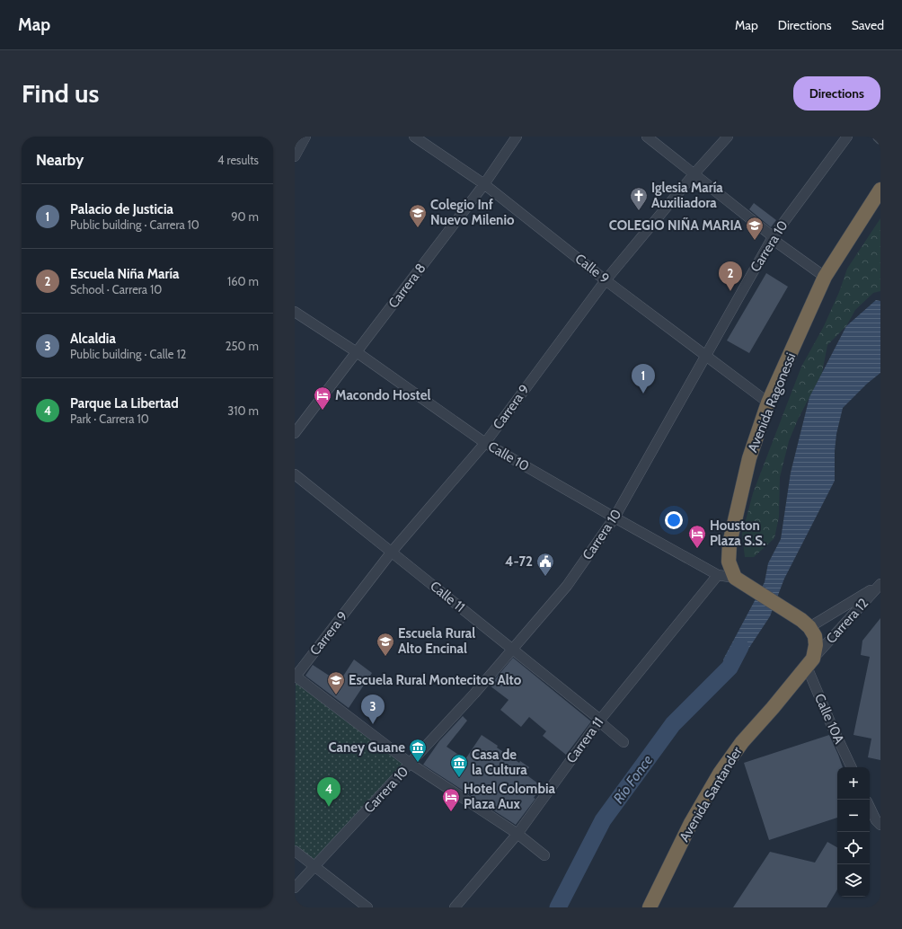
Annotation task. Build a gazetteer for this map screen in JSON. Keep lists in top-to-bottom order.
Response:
{
  "streets": {
    "highway": ["Avenida Ragonessi", "Avenida Santander"],
    "street": [
      "Carrera 10",
      "Calle 9",
      "Carrera 8",
      "Carrera 9",
      "Calle 10",
      "Calle 11",
      "Carrera 12",
      "Calle 10A",
      "Carrera 11"
    ]
  },
  "crossings": [
    ["Carrera 10", "Calle 9"],
    ["Carrera 10", "Calle 10"],
    ["Carrera 10", "Calle 11"],
    ["Calle 9", "Carrera 8"],
    ["Calle 9", "Avenida Ragonessi"],
    ["Calle 9", "Carrera 9"],
    ["Carrera 8", "Calle 10"],
    ["Avenida Ragonessi", "Calle 10"],
    ["Carrera 9", "Calle 10"],
    ["Carrera 9", "Calle 11"],
    ["Calle 10", "Carrera 11"],
    ["Calle 11", "Carrera 11"],
    ["Carrera 12", "Calle 10A"],
    ["Carrera 12", "Avenida Santander"],
    ["Calle 10A", "Avenida Santander"]
  ],
  "water": ["Río Fonce"],
  "places": {
    "church": ["Iglesia María Auxiliadora"],
    "school or university": [
      "Colegio Inf Nuevo Milenio",
      "COLEGIO NIÑA MARIA",
      "Escuela Rural Alto Encinal",
      "Escuela Rural Montecitos Alto"
    ],
    "hotel": ["Macondo Hostel", "Houston Plaza S.S.", "Hotel Colombia Plaza Aux"],
    "public building": ["4-72"],
    "museum": ["Caney Guane", "Casa de la Cultura"]
  },
  "page": {
    "header": "Map",
    "nav": ["Map", "Directions", "Saved"],
    "buttons": "Directions",
    "title": "Find us",
    "heading": ["Nearby", "4 results"],
    "list": [
      {
        "mark": "1",
        "name": "Palacio de Justicia",
        "note": "Public building · Carrera 10",
        "value": "90 m"
      },
      {
        "mark": "2",
        "name": "Escuela Niña María",
        "note": "School · Carrera 10",
        "value": "160 m"
      },
      {
        "mark": "3",
        "name": "Alcaldia",
        "note": "Public building · Calle 12",
        "value": "250 m"
      },
      {
        "mark": "4",
        "name": "Parque La Libertad",
        "note": "Park · Carrera 10",
        "value": "310 m"
      }
    ],
    "pins": [
      "2",
      "1",
      "3",
      "4"
    ],
    "map_buttons": ["+", "−"]
  }
}
